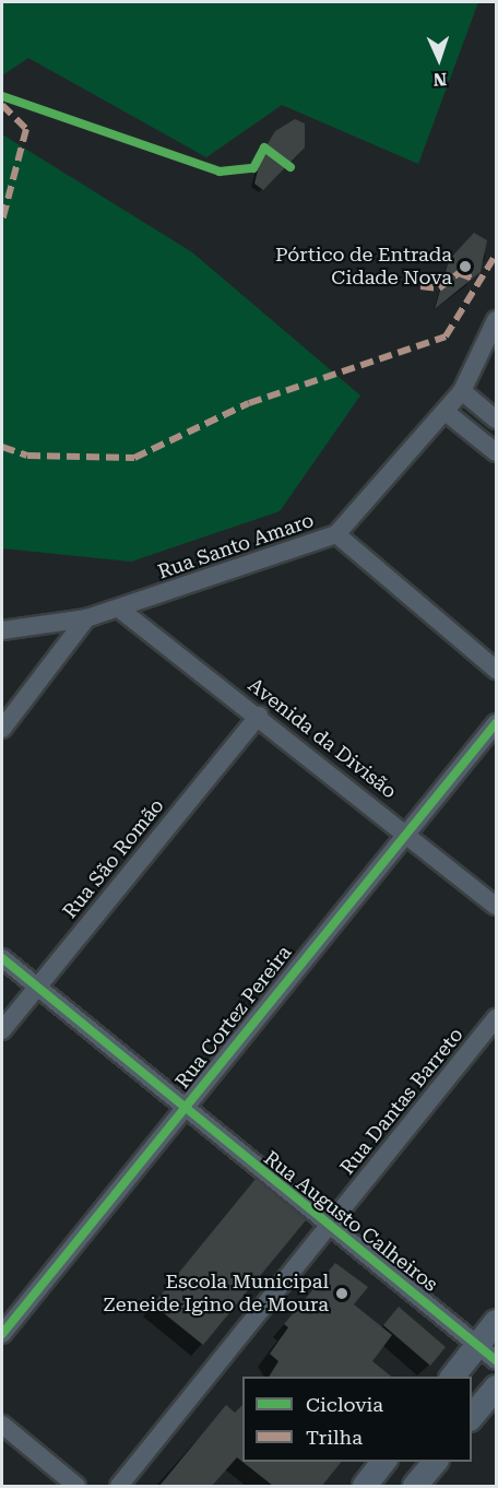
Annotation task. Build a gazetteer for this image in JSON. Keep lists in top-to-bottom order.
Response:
{
  "streets": {
    "street": [
      "Rua Santo Amaro",
      "Avenida da Divisão",
      "Rua São Romão",
      "Rua Cortez Pereira",
      "Rua Dantas Barreto",
      "Rua Augusto Calheiros"
    ]
  },
  "crossings": [
    ["Rua Santo Amaro", "Avenida da Divisão"],
    ["Avenida da Divisão", "Rua São Romão"],
    ["Avenida da Divisão", "Rua Cortez Pereira"],
    ["Rua São Romão", "Rua Augusto Calheiros"],
    ["Rua Cortez Pereira", "Rua Augusto Calheiros"],
    ["Rua Dantas Barreto", "Rua Augusto Calheiros"]
  ],
  "places": ["Pórtico de Entrada Cidade Nova", "Escola Municipal Zeneide Igino de Moura"],
  "legend": ["Ciclovia", "Trilha"],
  "north": "bottom"
}
